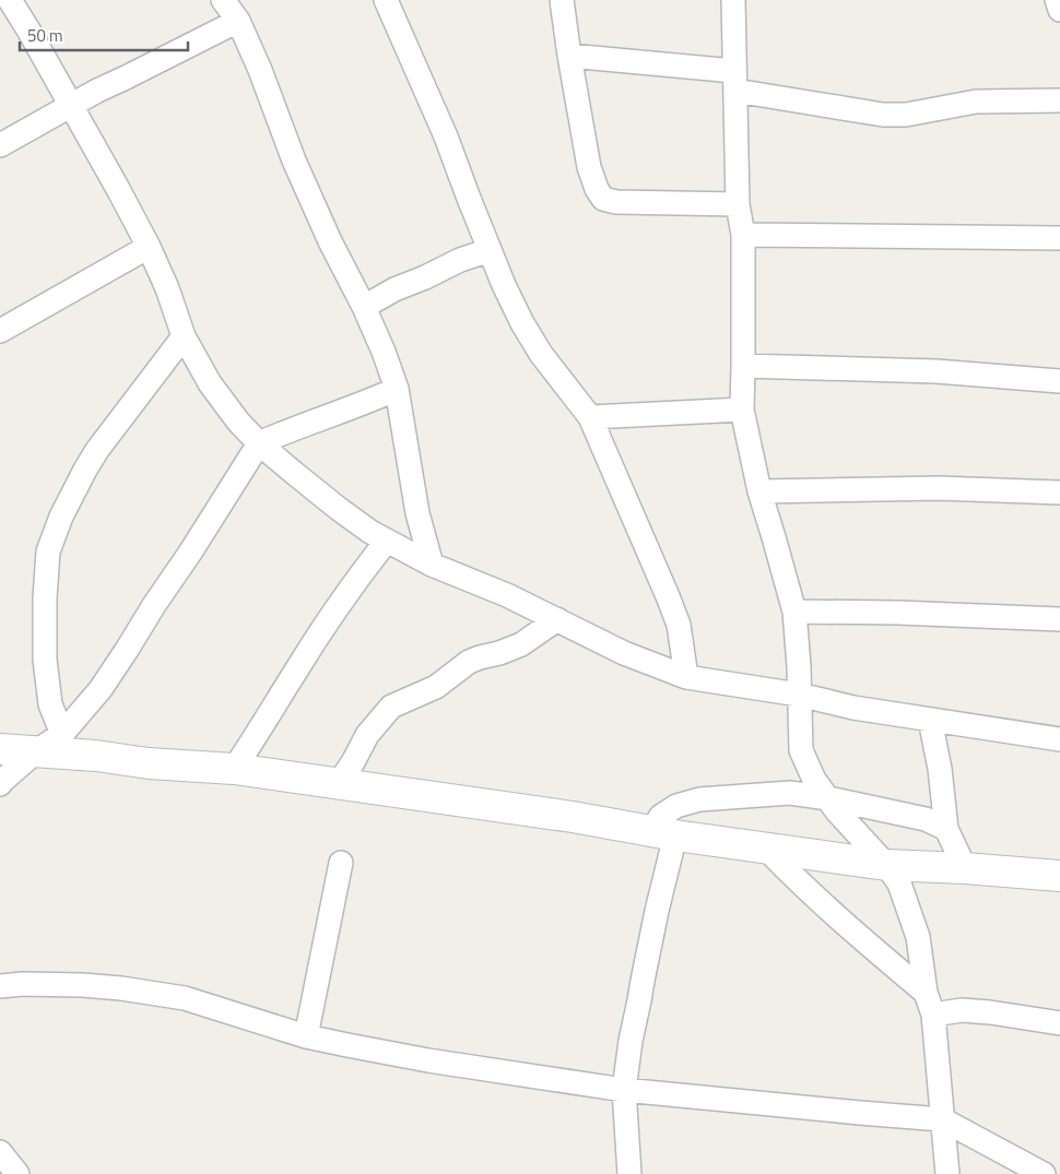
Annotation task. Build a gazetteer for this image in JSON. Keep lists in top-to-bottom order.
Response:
{
  "scale_bar": "50 m"
}
